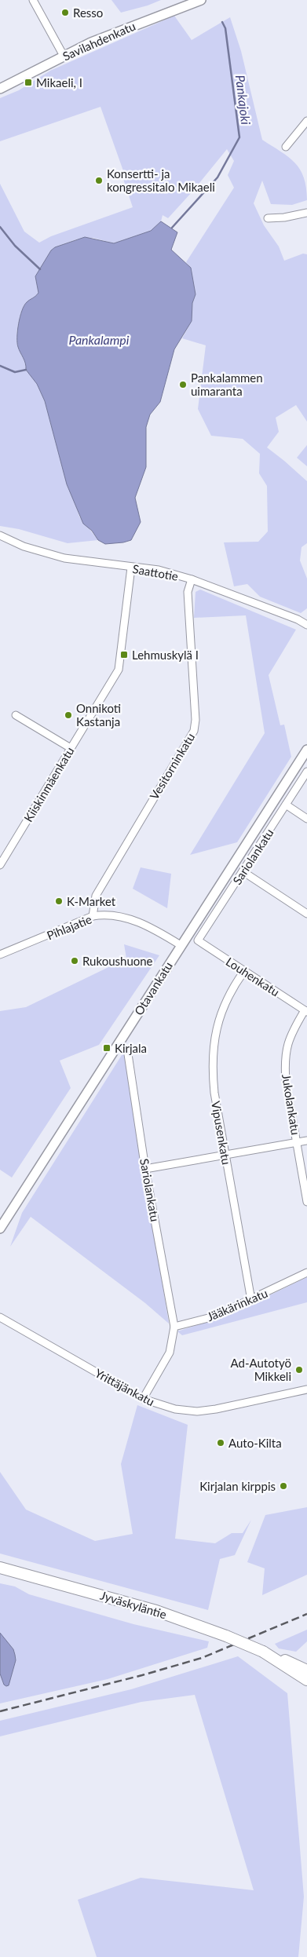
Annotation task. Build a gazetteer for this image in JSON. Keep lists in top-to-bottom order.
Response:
{
  "streets": {
    "highway": ["Jyväskyläntie"],
    "main road": ["Savilahdenkatu", "Otavankatu"],
    "street": [
      "Saattotie",
      "Vesitorninkatu",
      "Kiiskinmäenkatu",
      "Sariolankatu",
      "Pihlajatie",
      "Louhenkatu",
      "Jukolankatu",
      "Vipusenkatu",
      "Jääkärinkatu",
      "Yrittäjänkatu"
    ]
  },
  "crossings": [
    ["Saattotie", "Vesitorninkatu"],
    ["Saattotie", "Kiiskinmäenkatu"],
    ["Vesitorninkatu", "Pihlajatie"],
    ["Sariolankatu", "Louhenkatu"],
    ["Sariolankatu", "Jääkärinkatu"],
    ["Pihlajatie", "Otavankatu"],
    ["Louhenkatu", "Jukolankatu"],
    ["Louhenkatu", "Vipusenkatu"],
    ["Vipusenkatu", "Jääkärinkatu"]
  ],
  "water": ["Pankajoki", "Pankalampi"],
  "places": {
    "other": [
      "Resso",
      "Konsertti- ja kongressitalo Mikaeli",
      "Pankalammen uimaranta",
      "Onnikoti Kastanja",
      "K-Market",
      "Rukoushuone",
      "Ad-Autotyö Mikkeli",
      "Auto-Kilta",
      "Kirjalan kirppis"
    ],
    "transit": ["Mikaeli, I", "Lehmuskylä I", "Kirjala"]
  }
}
